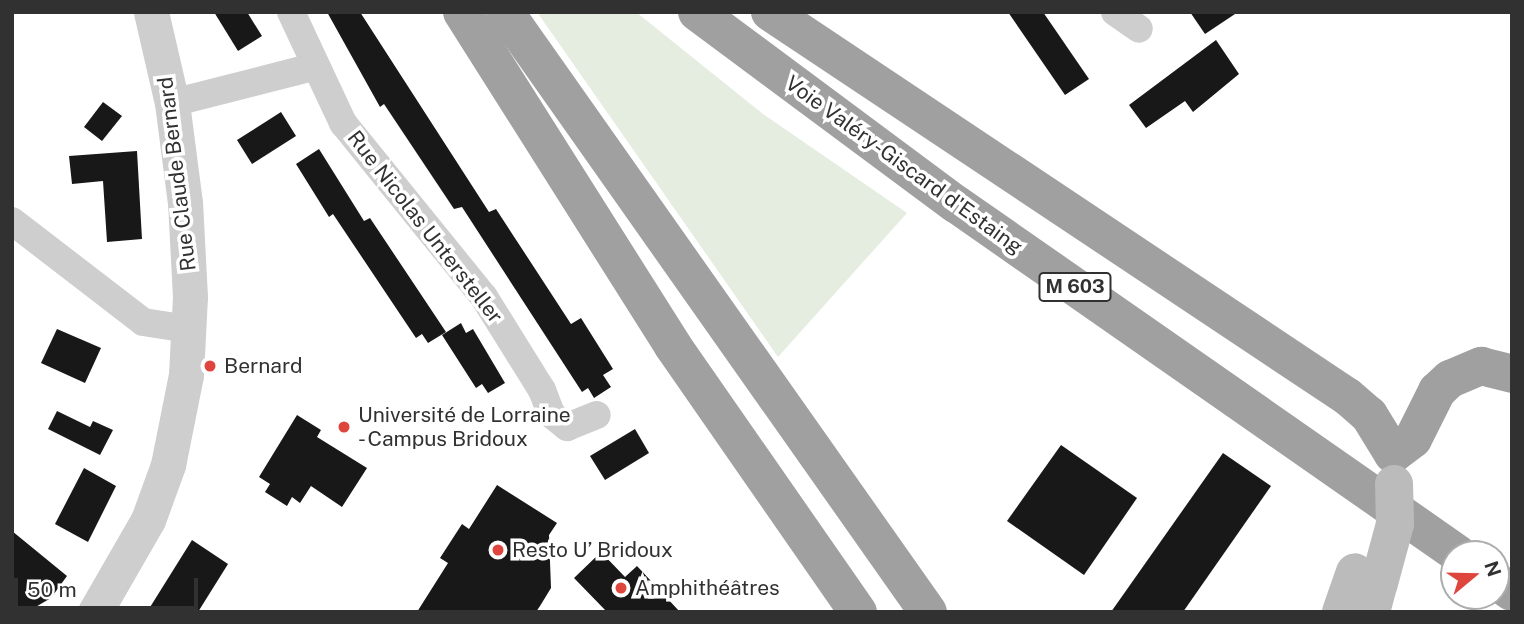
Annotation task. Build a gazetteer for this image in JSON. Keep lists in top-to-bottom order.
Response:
{
  "streets": {
    "highway": ["Voie Valéry-Giscard d'Estaing", "M 603"],
    "street": ["Rue Claude Bernard", "Rue Nicolas Untersteller"]
  },
  "places": [
    "Bernard",
    "Université de Lorraine - Campus Bridoux",
    "Resto U’ Bridoux",
    "Amphithéâtres"
  ],
  "scale_bar": "50 m",
  "north": "right"
}
